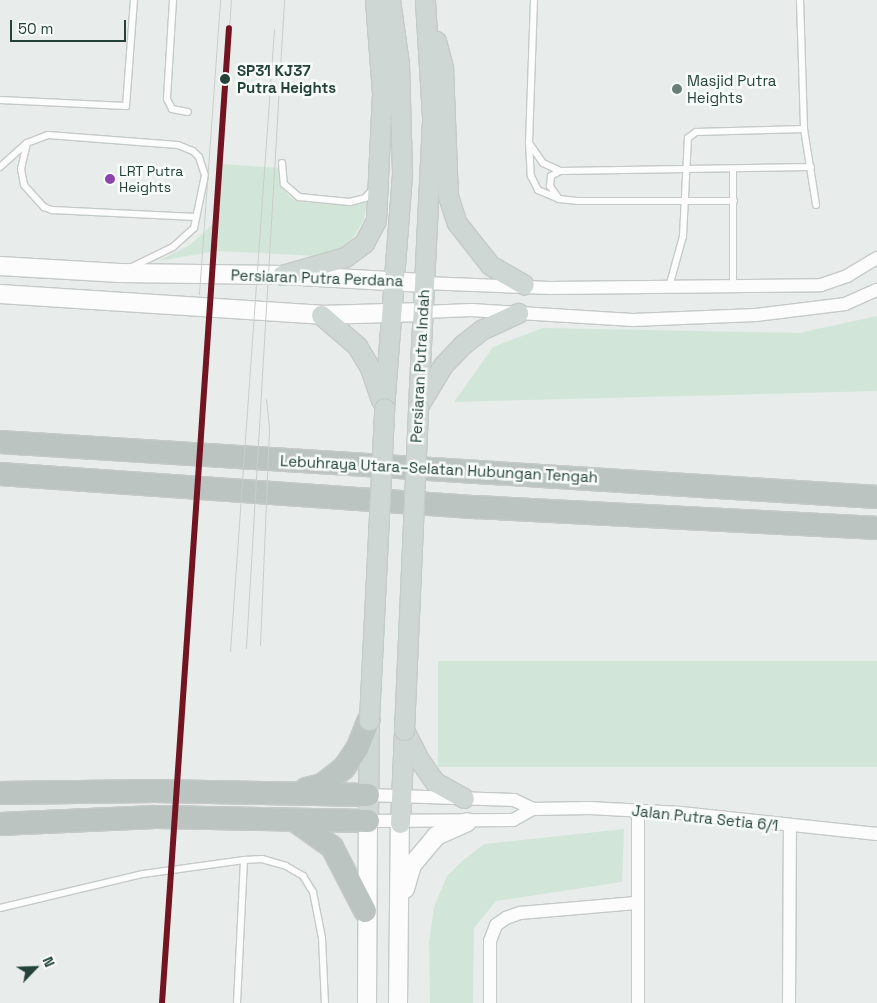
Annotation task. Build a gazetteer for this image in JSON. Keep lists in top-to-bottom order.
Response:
{
  "streets": {
    "highway": ["Lebuhraya Utara–Selatan Hubungan Tengah"],
    "main road": ["Persiaran Putra Perdana", "Persiaran Putra Indah"],
    "street": ["Jalan Putra Setia 6/1"]
  },
  "crossings": [
    ["Persiaran Putra Perdana", "Persiaran Putra Indah"]
  ],
  "places": ["SP31 KJ37 Putra Heights", "Masjid Putra Heights", "LRT Putra Heights"],
  "scale_bar": "50 m",
  "north": "top right"
}
